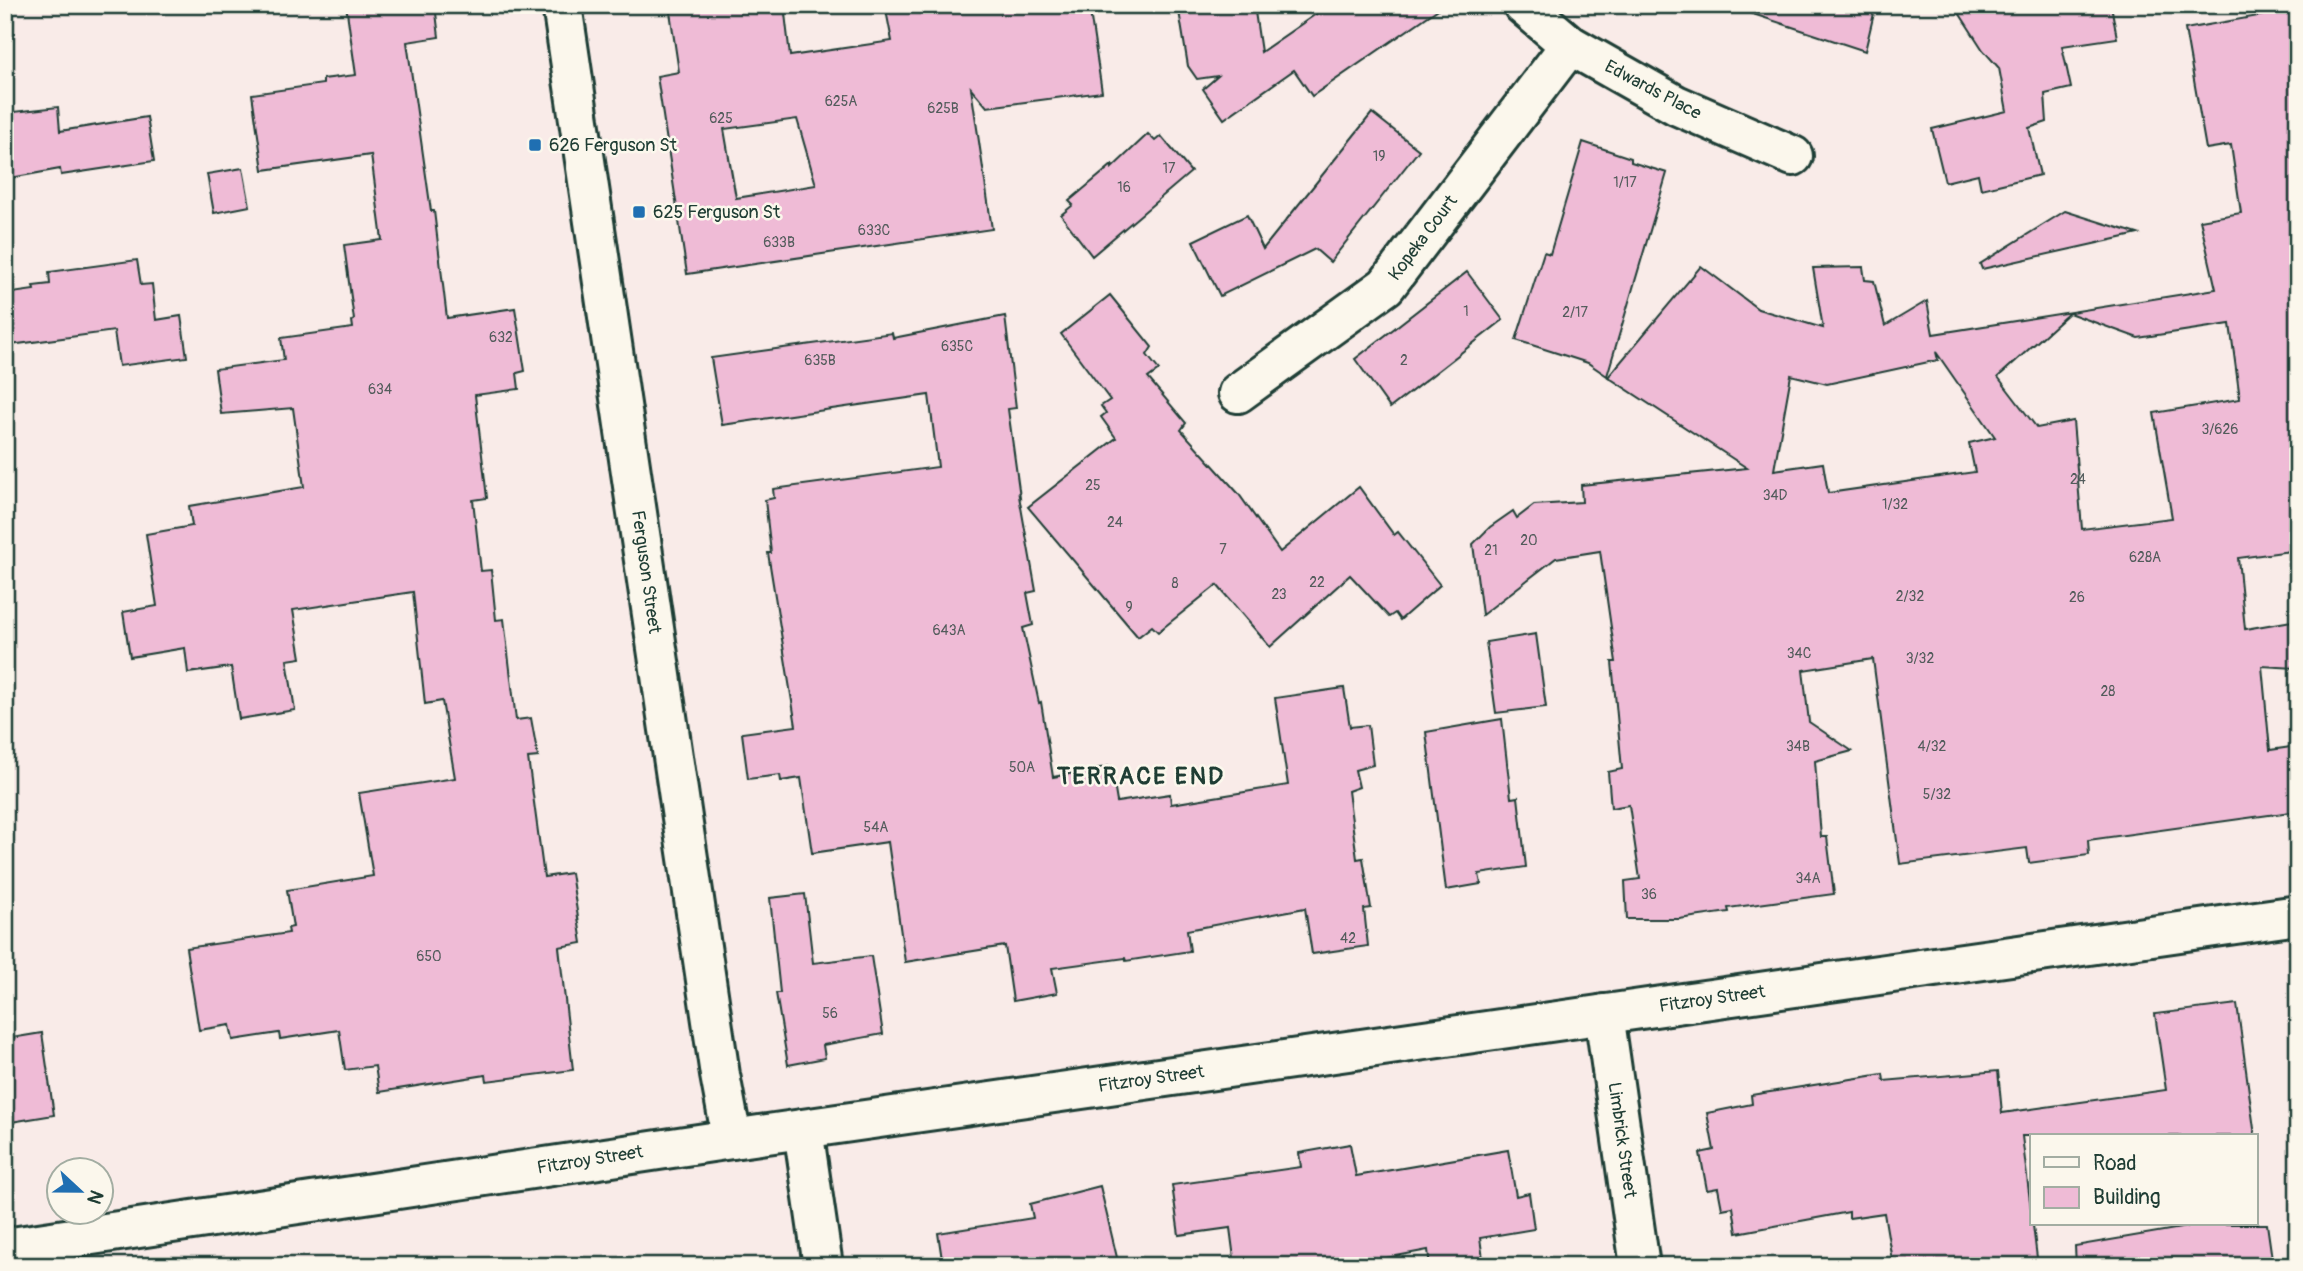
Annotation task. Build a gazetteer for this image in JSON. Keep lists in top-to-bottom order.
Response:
{
  "streets": {
    "street": [
      "Edwards Place",
      "Kopeka Court",
      "Ferguson Street",
      "Fitzroy Street",
      "Limbrick Street"
    ]
  },
  "crossings": [
    ["Edwards Place", "Kopeka Court"],
    ["Ferguson Street", "Fitzroy Street"],
    ["Fitzroy Street", "Limbrick Street"]
  ],
  "districts": ["TERRACE END"],
  "places": {
    "transit": ["626 Ferguson St", "625 Ferguson St"]
  },
  "house_numbers": [
    "625A",
    "625B",
    "625",
    "19",
    "17",
    "1/17",
    "16",
    "633C",
    "633B",
    "1",
    "2/17",
    "632",
    "635C",
    "635B",
    "2",
    "634",
    "3/626",
    "24",
    "25",
    "34D",
    "1/32",
    "24",
    "20",
    "7",
    "21",
    "628A",
    "22",
    "8",
    "23",
    "2/32",
    "26",
    "9",
    "643A",
    "34C",
    "3/32",
    "28",
    "34B",
    "4/32",
    "50A",
    "5/32",
    "54A",
    "34A",
    "36",
    "42",
    "650",
    "56"
  ],
  "legend": ["Road", "Building"],
  "north": "right"
}
